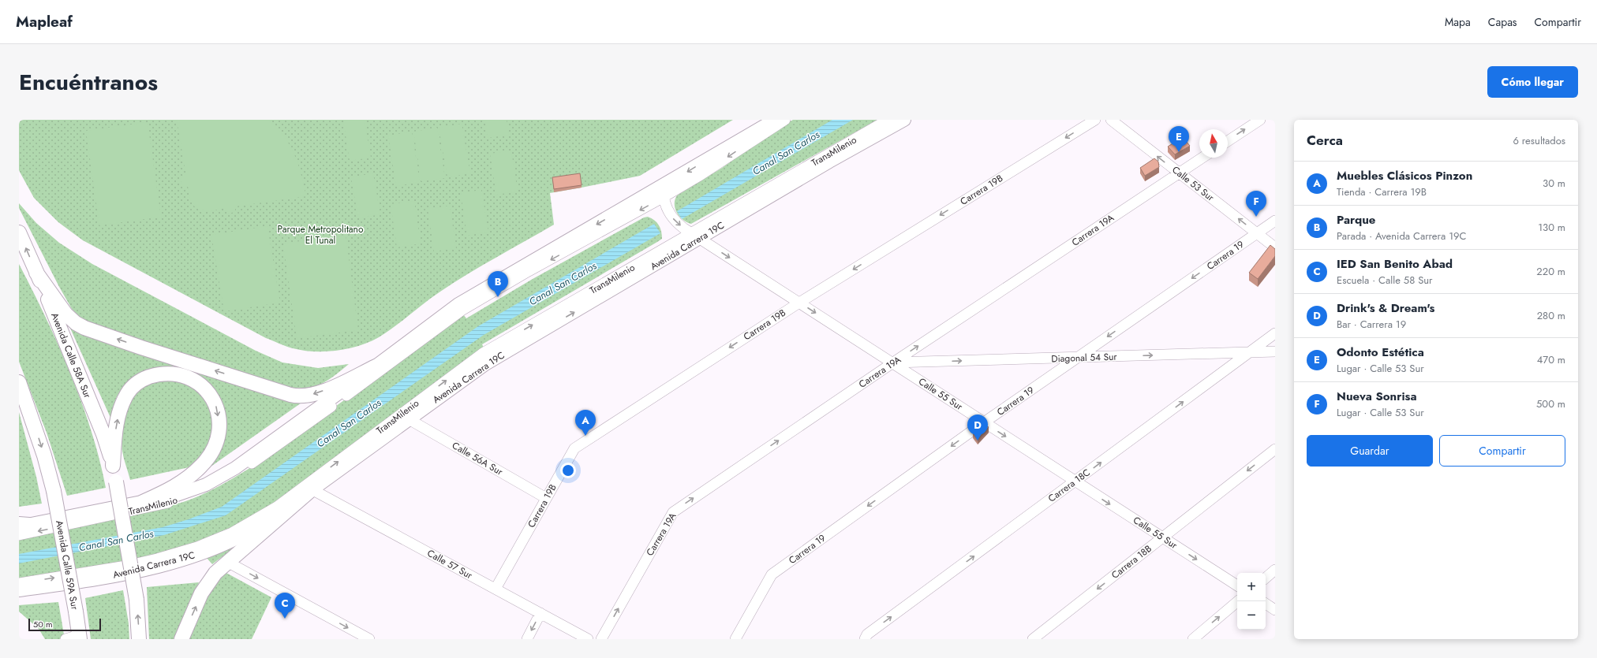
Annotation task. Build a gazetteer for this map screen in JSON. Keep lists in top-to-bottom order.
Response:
{
  "streets": {
    "highway": ["Avenida Calle 58A Sur", "Avenida Calle 59A Sur"],
    "main road": ["Avenida Carrera 19C"],
    "street": [
      "TransMilenio",
      "Calle 53 Sur",
      "Carrera 19B",
      "Carrera 19A",
      "Carrera 19",
      "Diagonal 54 Sur",
      "Calle 55 Sur",
      "Calle 56A Sur",
      "Carrera 18C",
      "Carrera 18B",
      "Calle 57 Sur"
    ]
  },
  "crossings": [
    ["TransMilenio", "Avenida Carrera 19C"],
    ["TransMilenio", "Calle 55 Sur"],
    ["Calle 53 Sur", "Carrera 19A"],
    ["Calle 53 Sur", "Carrera 19"],
    ["Carrera 19B", "Calle 55 Sur"],
    ["Carrera 19B", "Calle 56A Sur"],
    ["Carrera 19B", "Calle 57 Sur"],
    ["Carrera 19A", "Diagonal 54 Sur"],
    ["Carrera 19A", "Calle 55 Sur"],
    ["Avenida Carrera 19C", "Calle 55 Sur"],
    ["Avenida Carrera 19C", "Calle 56A Sur"],
    ["Avenida Carrera 19C", "Calle 57 Sur"],
    ["Carrera 19", "Diagonal 54 Sur"],
    ["Carrera 19", "Calle 55 Sur"],
    ["Diagonal 54 Sur", "Calle 55 Sur"],
    ["Diagonal 54 Sur", "Carrera 18C"],
    ["Calle 55 Sur", "Carrera 18C"],
    ["Calle 55 Sur", "Carrera 18B"]
  ],
  "one_way": [
    "Calle 53 Sur",
    "Carrera 19B",
    "Carrera 19A",
    "Carrera 19",
    "Avenida Calle 58A Sur",
    "Diagonal 54 Sur",
    "Calle 55 Sur",
    "Carrera 18C",
    "Carrera 18B",
    "Avenida Calle 59A Sur"
  ],
  "water": ["Canal San Carlos"],
  "parks": ["Parque Metropolitano El Tunal"],
  "scale_bar": "50 m",
  "north": "top",
  "page": {
    "header": "Mapleaf",
    "nav": ["Mapa", "Capas", "Compartir"],
    "title": "Encuéntranos",
    "buttons": [
      "Cómo llegar",
      ["Guardar", "Compartir"]
    ],
    "heading": ["Cerca", "6 resultados"],
    "pins": [
      "E",
      "F",
      "B",
      "A",
      "D",
      "C"
    ],
    "list": [
      {
        "mark": "A",
        "name": "Muebles Clásicos Pinzon",
        "note": "Tienda · Carrera 19B",
        "value": "30 m"
      },
      {
        "mark": "B",
        "name": "Parque",
        "note": "Parada · Avenida Carrera 19C",
        "value": "130 m"
      },
      {
        "mark": "C",
        "name": "IED San Benito Abad",
        "note": "Escuela · Calle 58 Sur",
        "value": "220 m"
      },
      {
        "mark": "D",
        "name": "Drink's & Dream's",
        "note": "Bar · Carrera 19",
        "value": "280 m"
      },
      {
        "mark": "E",
        "name": "Odonto Estética",
        "note": "Lugar · Calle 53 Sur",
        "value": "470 m"
      },
      {
        "mark": "F",
        "name": "Nueva Sonrisa",
        "note": "Lugar · Calle 53 Sur",
        "value": "500 m"
      }
    ],
    "map_buttons": ["+", "−"],
    "scale": "50 m"
  }
}
